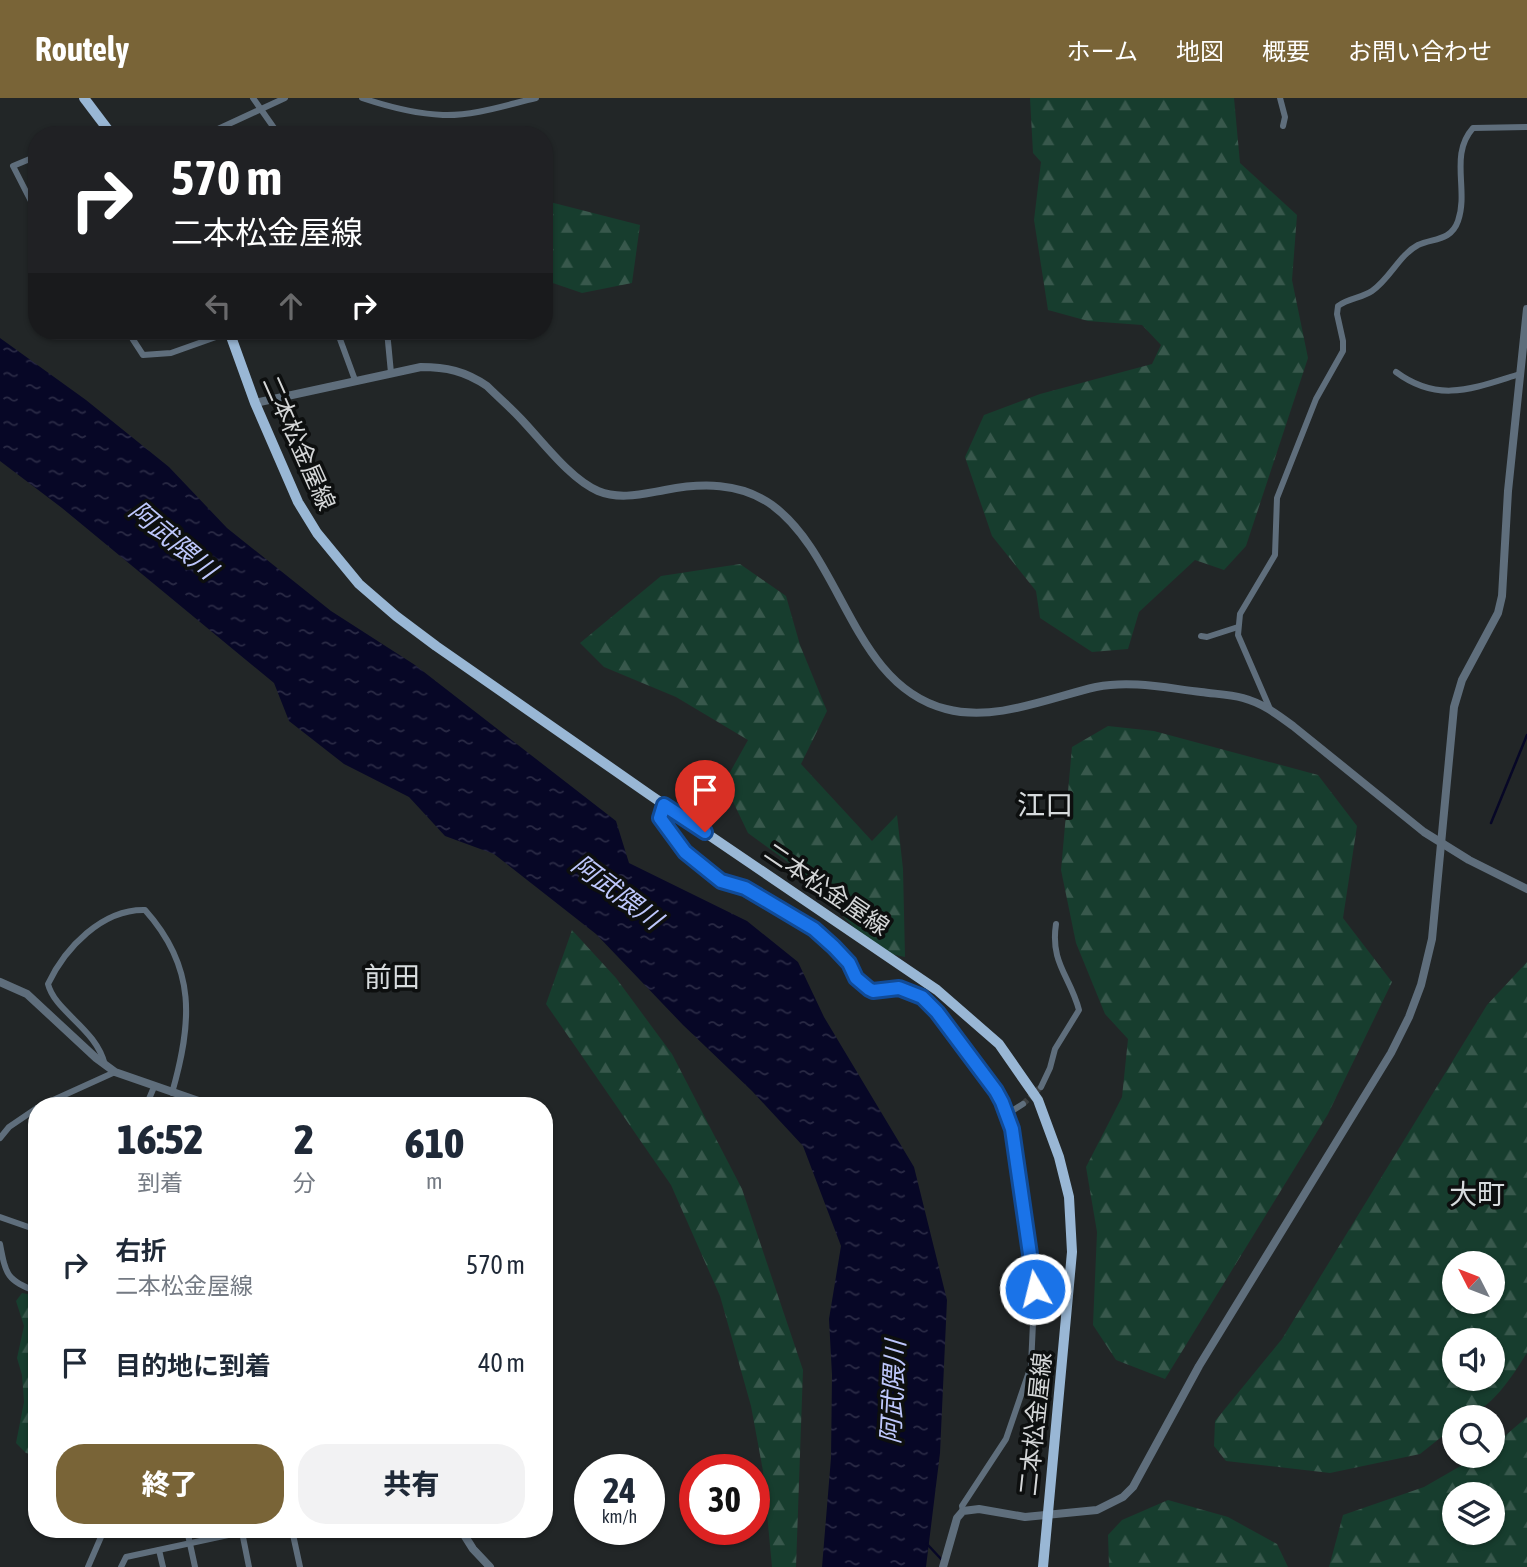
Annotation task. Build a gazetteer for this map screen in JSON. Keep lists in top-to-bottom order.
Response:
{
  "streets": {
    "main road": ["二本松金屋線"]
  },
  "districts": ["江口", "前田", "大町"],
  "water": ["阿武隈川"],
  "north": "top left",
  "page": {
    "header": "Routely",
    "nav": [
      "ホーム",
      "地図",
      "概要",
      "お問い合わせ"
    ],
    "turn": ["570 m", "二本松金屋線"],
    "eta": [
      "16:52",
      "到着",
      "2",
      "分",
      "610",
      "m"
    ],
    "list": [
      {
        "name": "右折",
        "note": "二本松金屋線",
        "value": "570 m"
      },
      {
        "name": "目的地に到着",
        "value": "40 m"
      }
    ],
    "buttons": ["終了", "共有"],
    "speed": "24 km/h",
    "limit": "30"
  }
}
